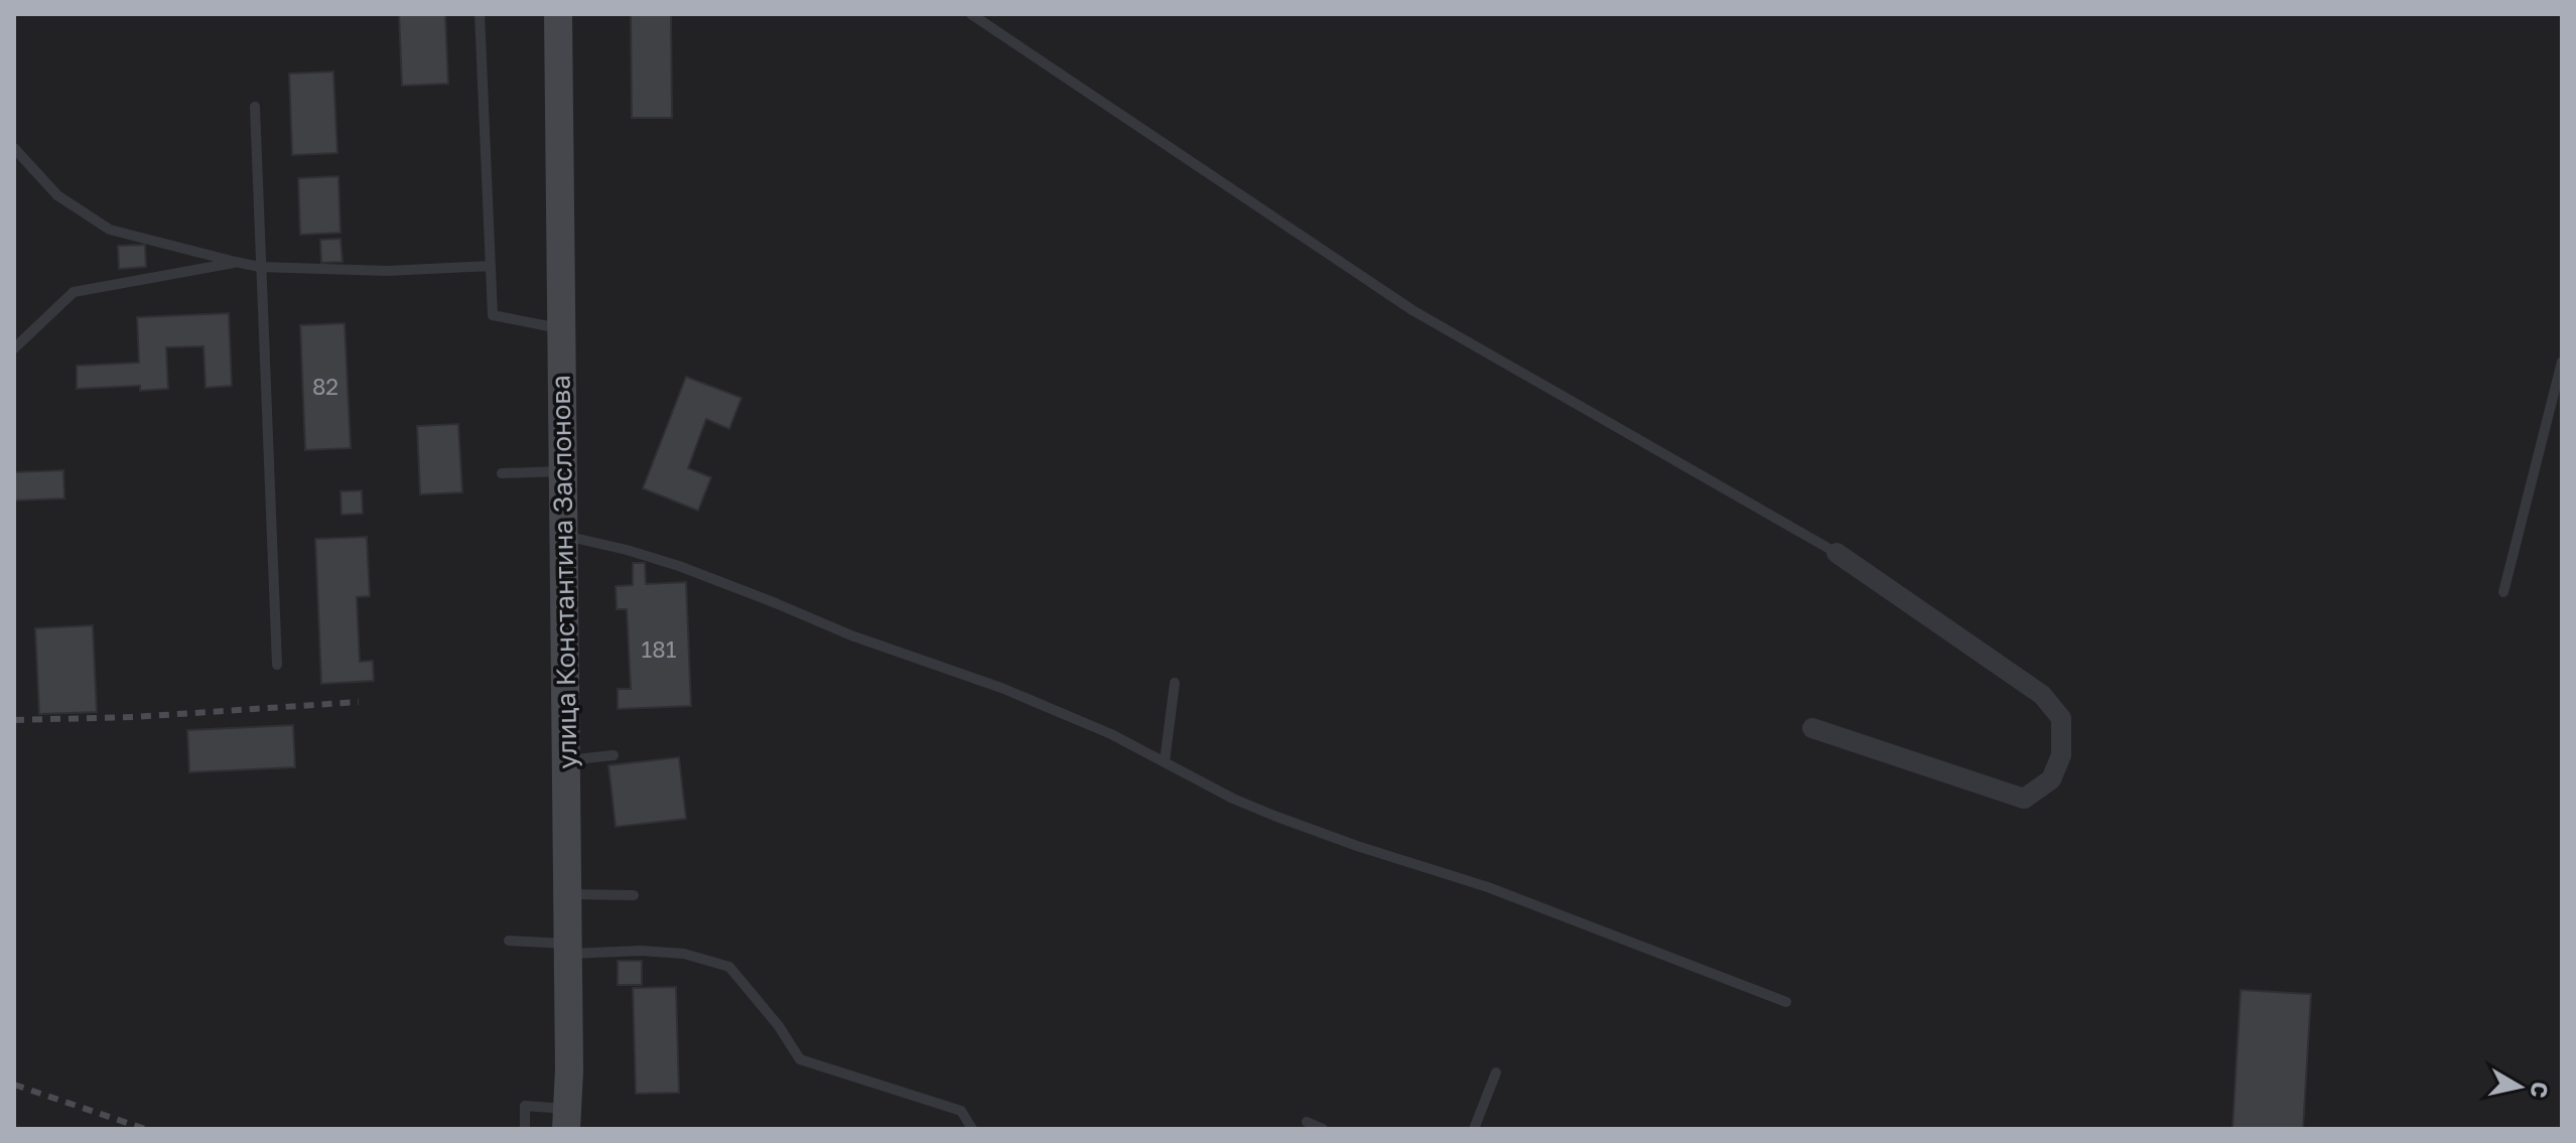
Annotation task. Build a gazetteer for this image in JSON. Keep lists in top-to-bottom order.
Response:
{
  "streets": {
    "street": ["улица Константина Заслонова"]
  },
  "house_numbers": ["82", "181"],
  "north": "right"
}
